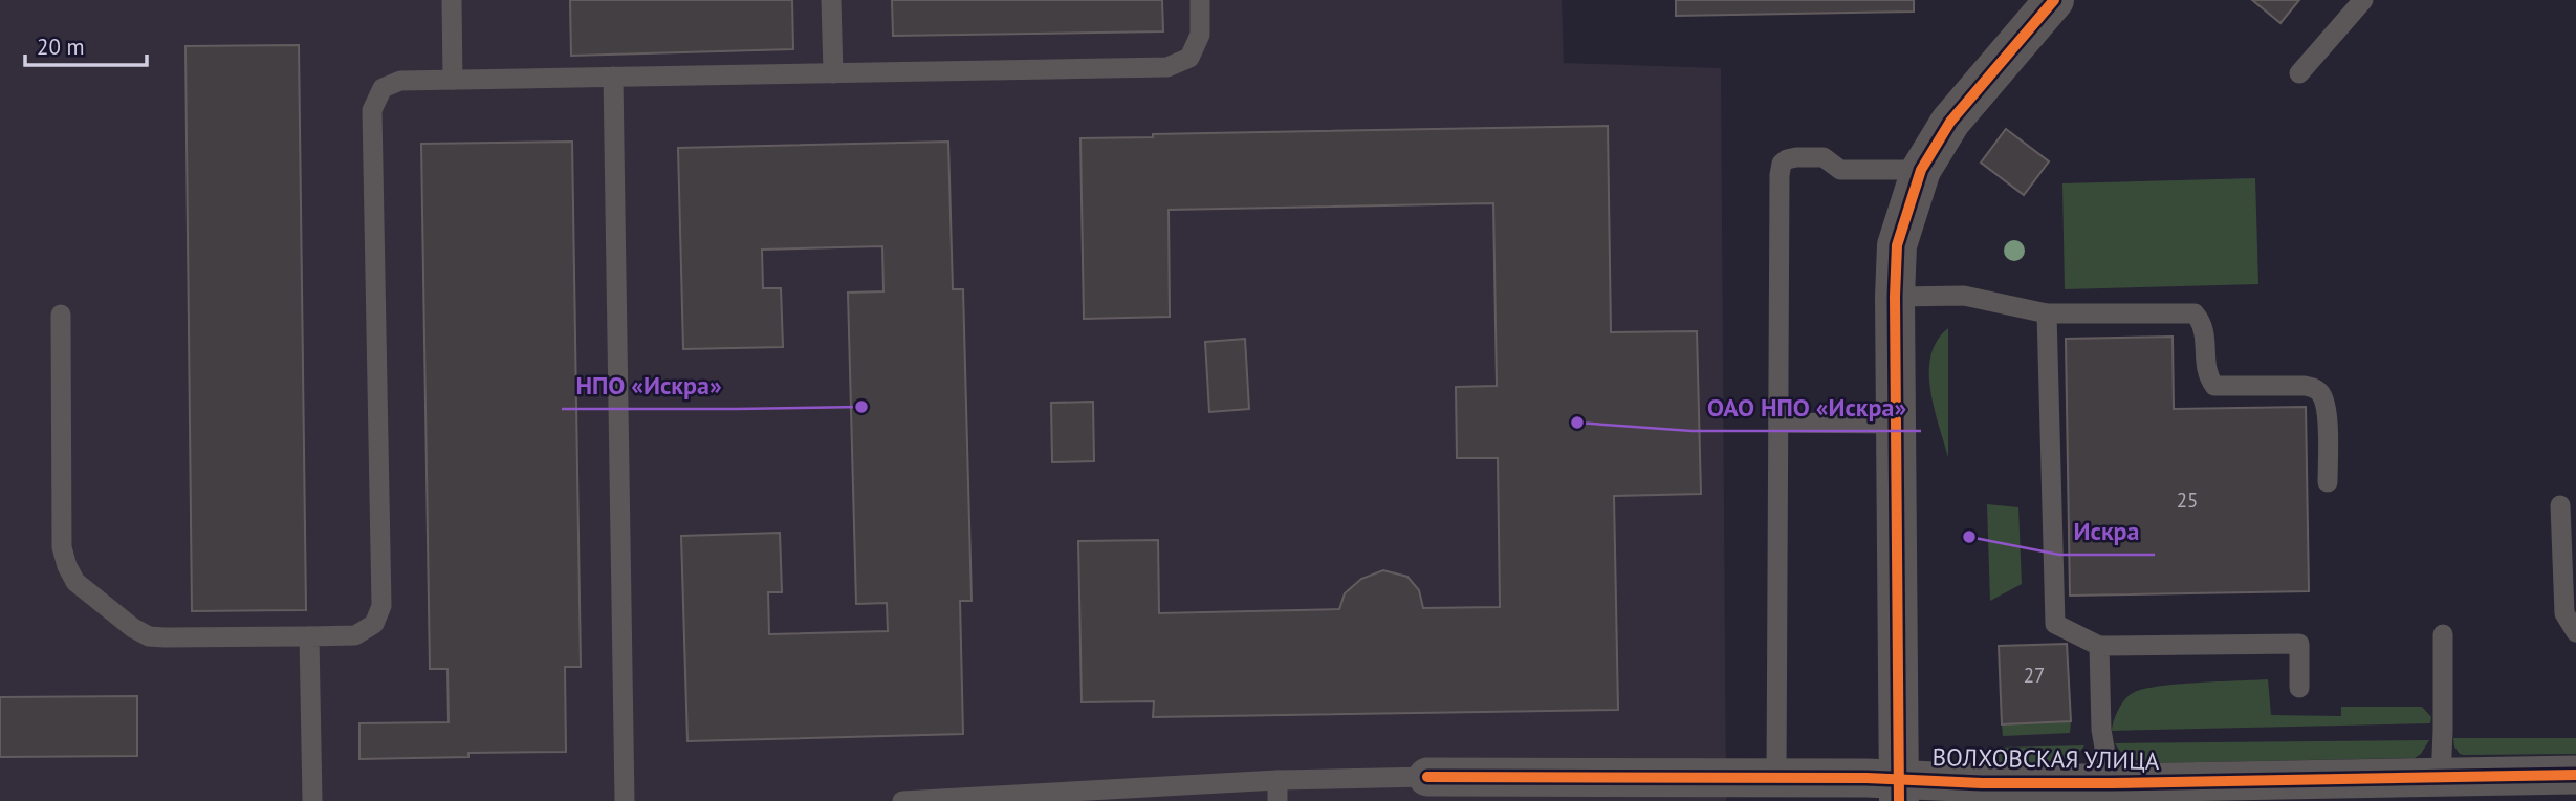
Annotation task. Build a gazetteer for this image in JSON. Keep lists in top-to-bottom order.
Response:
{
  "streets": {
    "street": ["ВОЛХОВСКАЯ УЛИЦА"]
  },
  "places": ["НПО «Искра»", "ОАО НПО «Искра»", "Искра"],
  "house_numbers": ["25", "27"],
  "scale_bar": "20 m"
}
